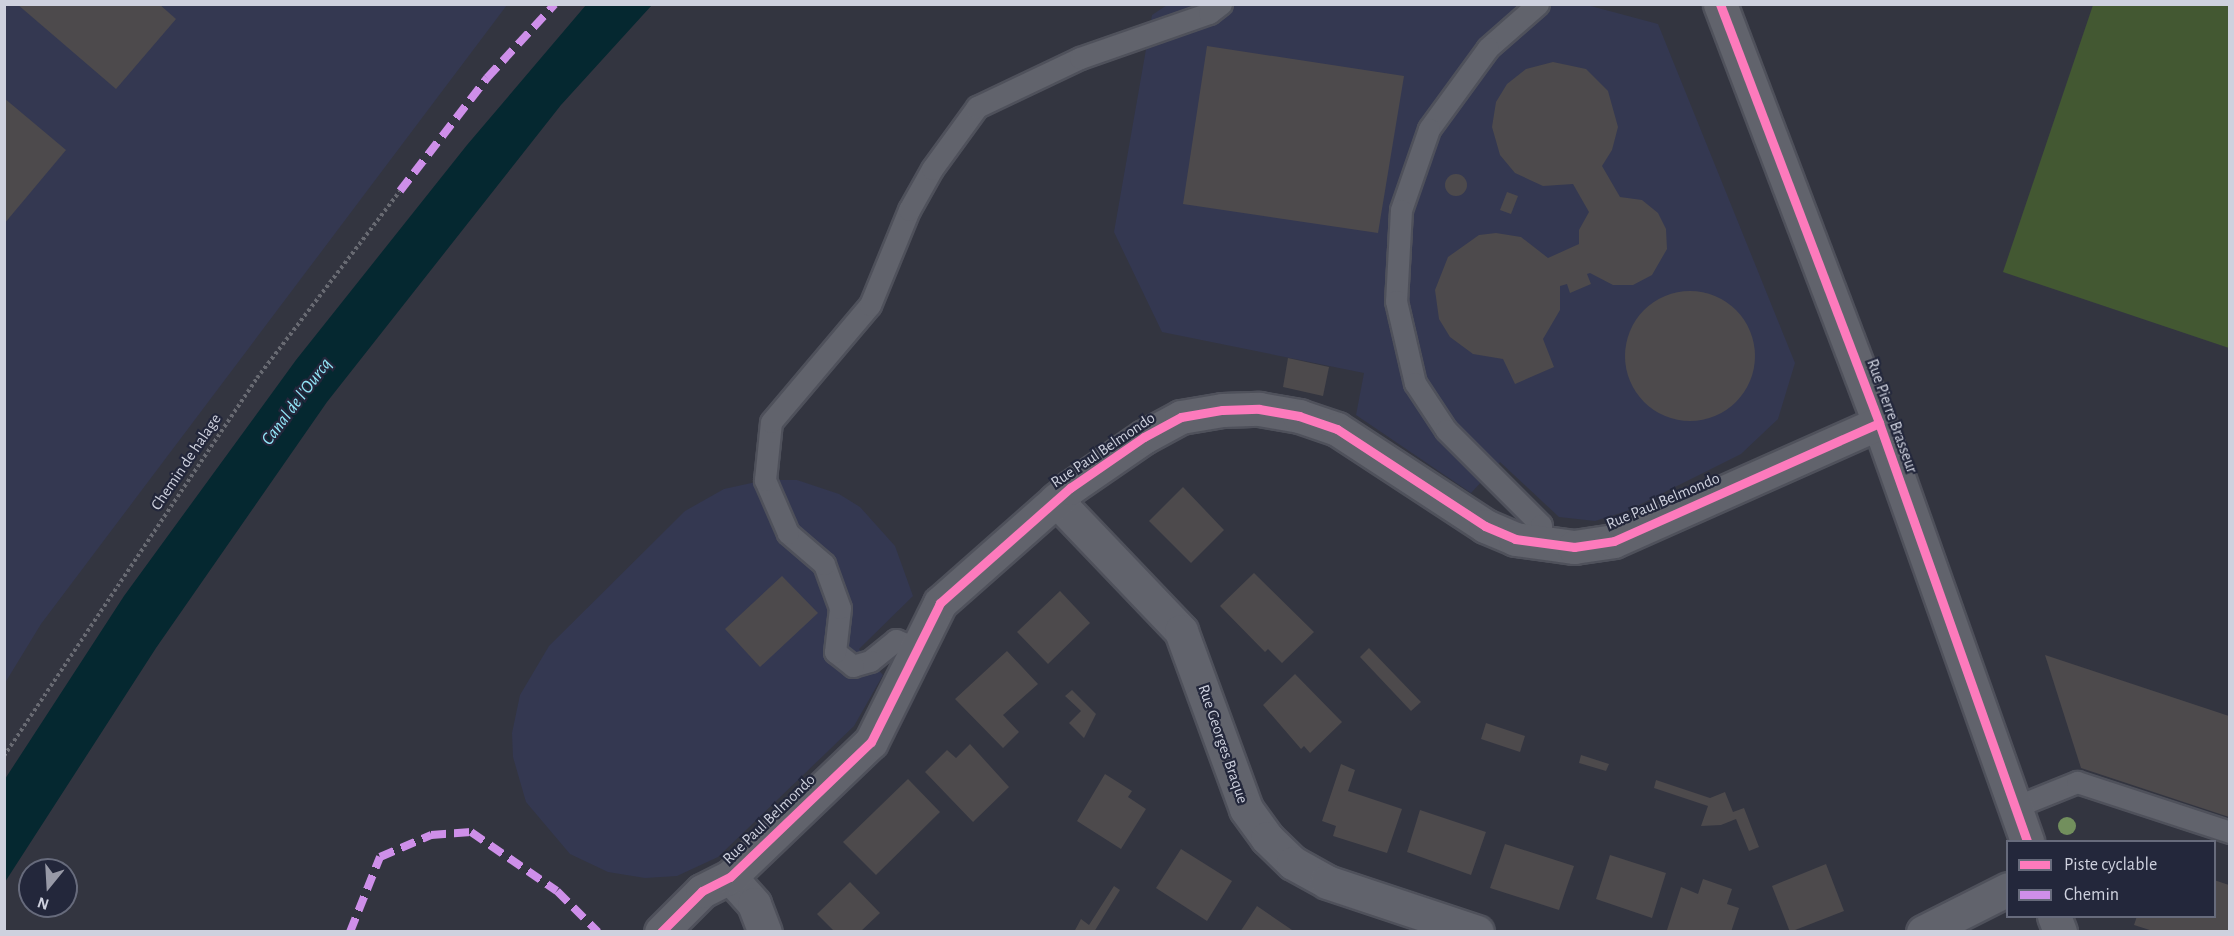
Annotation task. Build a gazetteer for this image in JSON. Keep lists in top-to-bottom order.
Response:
{
  "streets": {
    "street": ["Rue Pierre Brasseur", "Rue Paul Belmondo", "Rue Georges Braque"],
    "path": ["Chemin de halage"]
  },
  "crossings": [
    ["Rue Pierre Brasseur", "Rue Paul Belmondo"],
    ["Rue Paul Belmondo", "Rue Georges Braque"]
  ],
  "water": ["Canal de l'Ourcq"],
  "legend": ["Piste cyclable", "Chemin"],
  "north": "bottom"
}
